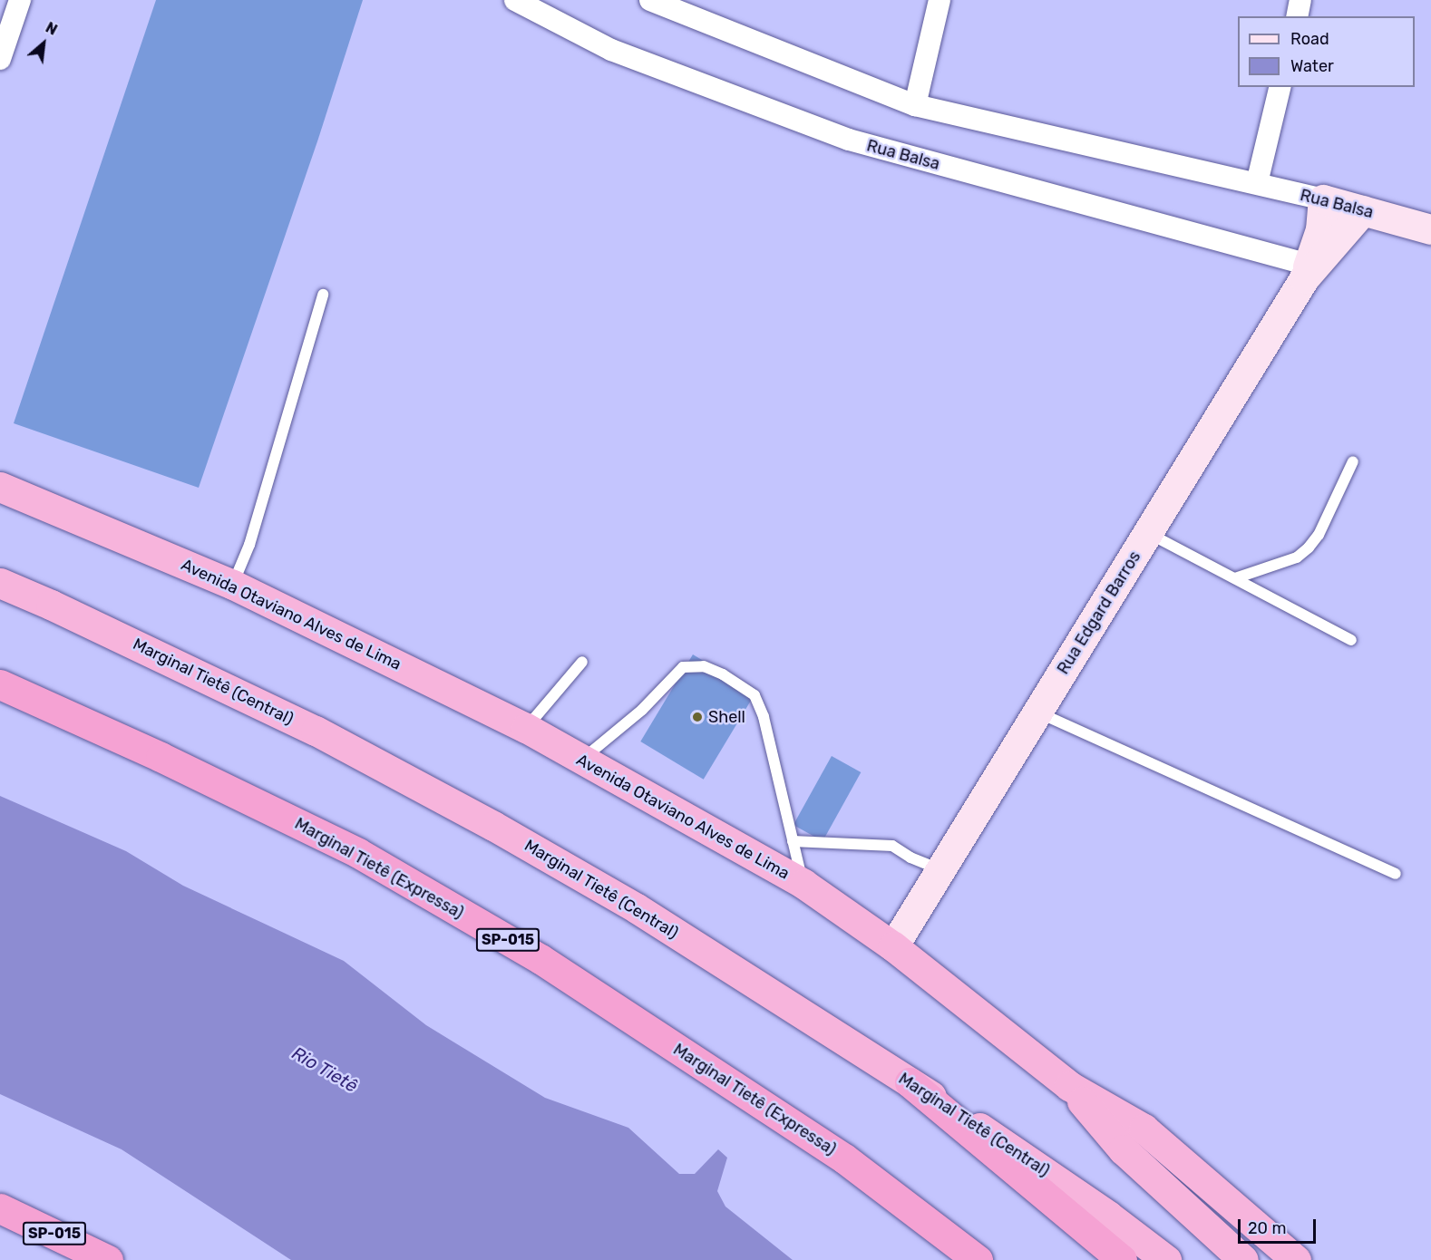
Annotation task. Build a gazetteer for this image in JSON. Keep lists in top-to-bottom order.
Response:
{
  "streets": {
    "highway": [
      "Avenida Otaviano Alves de Lima",
      "Marginal Tietê (Central)",
      "Marginal Tietê (Expressa)",
      "SP-015"
    ],
    "main road": ["Rua Balsa", "Rua Edgard Barros"]
  },
  "crossings": [
    ["Rua Balsa", "Rua Edgard Barros"],
    ["Rua Edgard Barros", "Avenida Otaviano Alves de Lima"]
  ],
  "water": ["Rio Tietê"],
  "places": ["Shell"],
  "legend": ["Road", "Water"],
  "scale_bar": "20 m",
  "north": "top right"
}
